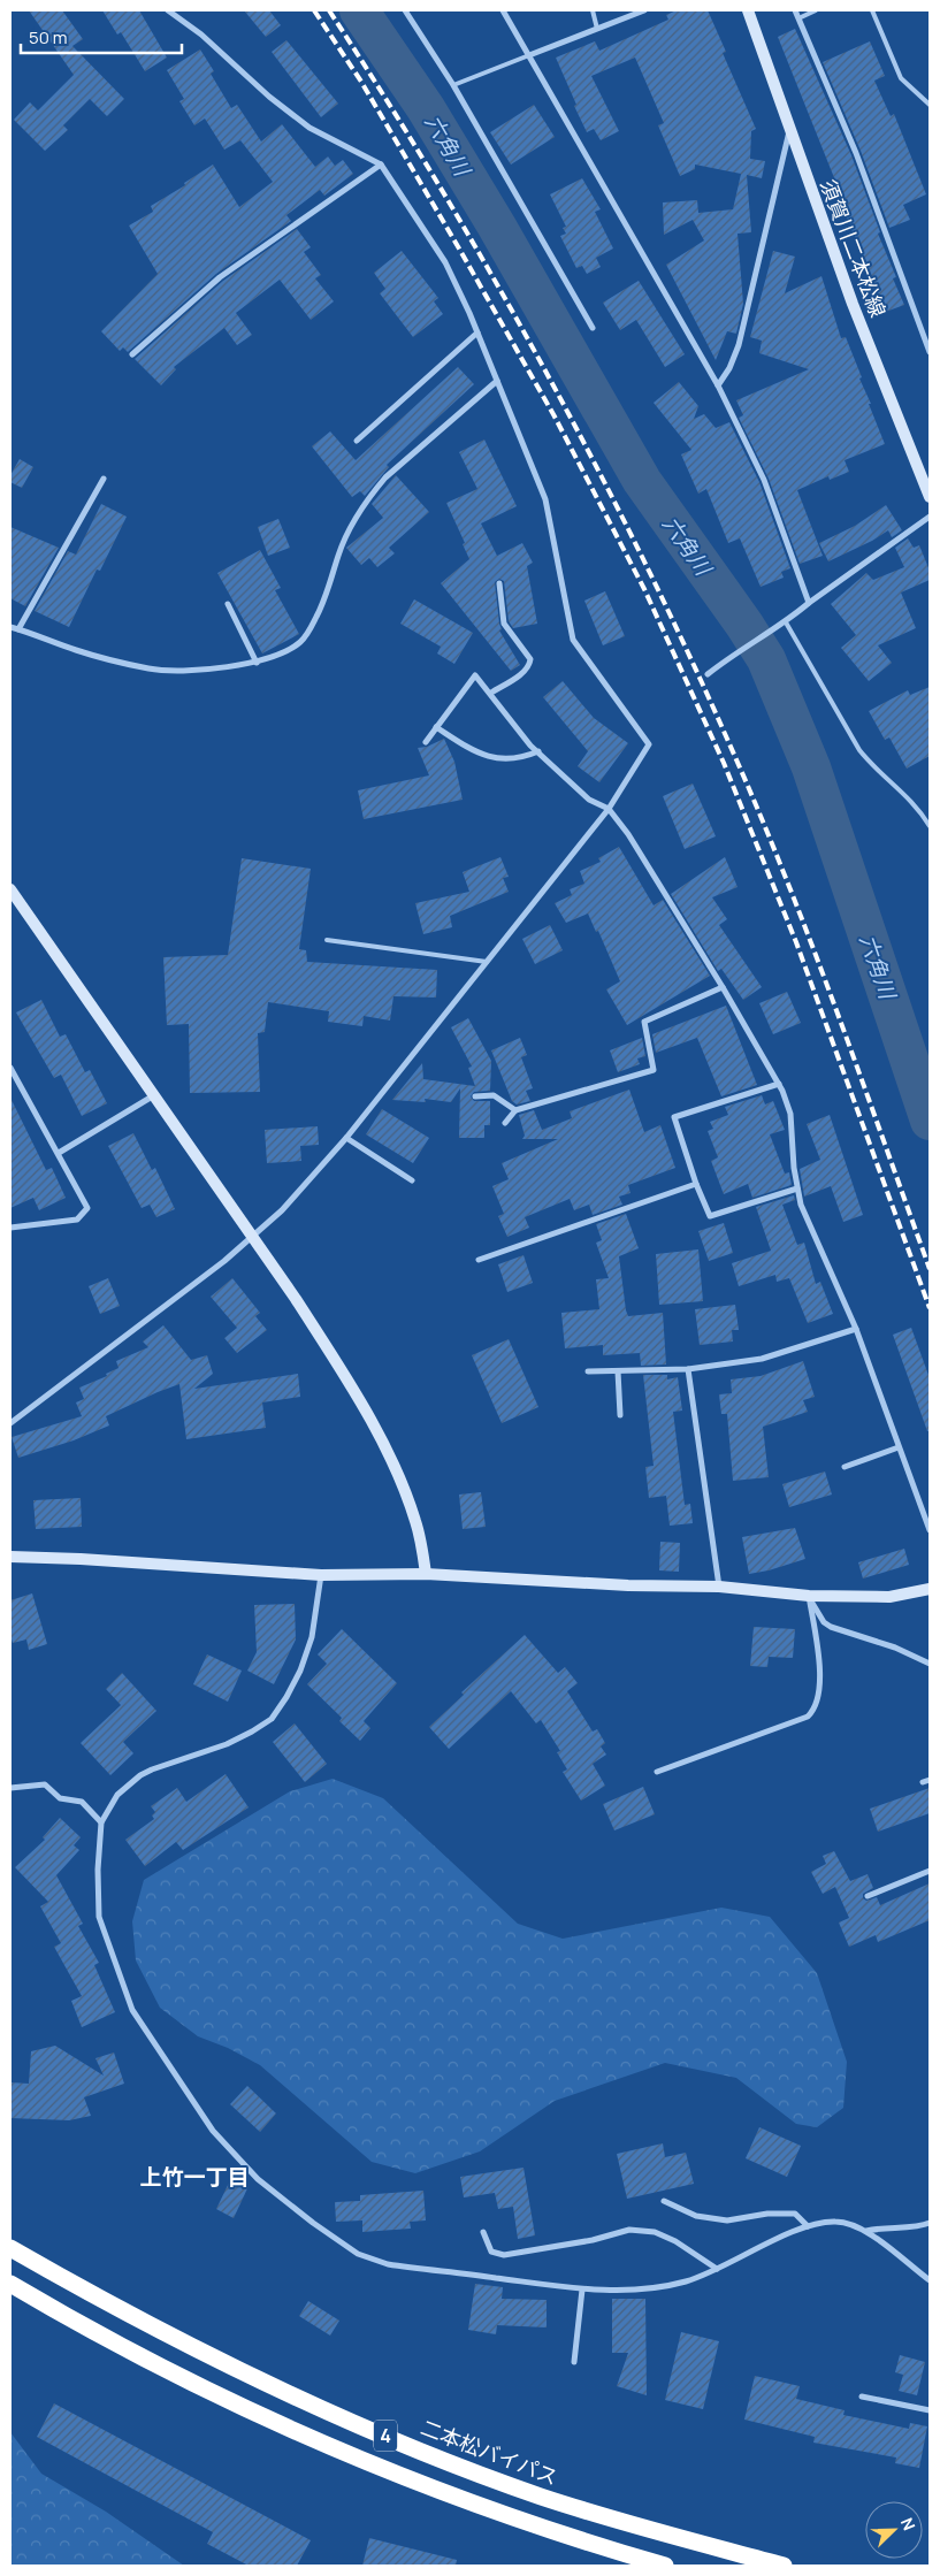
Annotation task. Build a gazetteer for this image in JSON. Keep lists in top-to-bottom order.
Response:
{
  "streets": {
    "highway": ["4", "二本松バイパス"],
    "street": ["須賀川二本松線"]
  },
  "districts": ["上竹一丁目"],
  "water": ["六角川"],
  "scale_bar": "50 m",
  "north": "top right"
}
